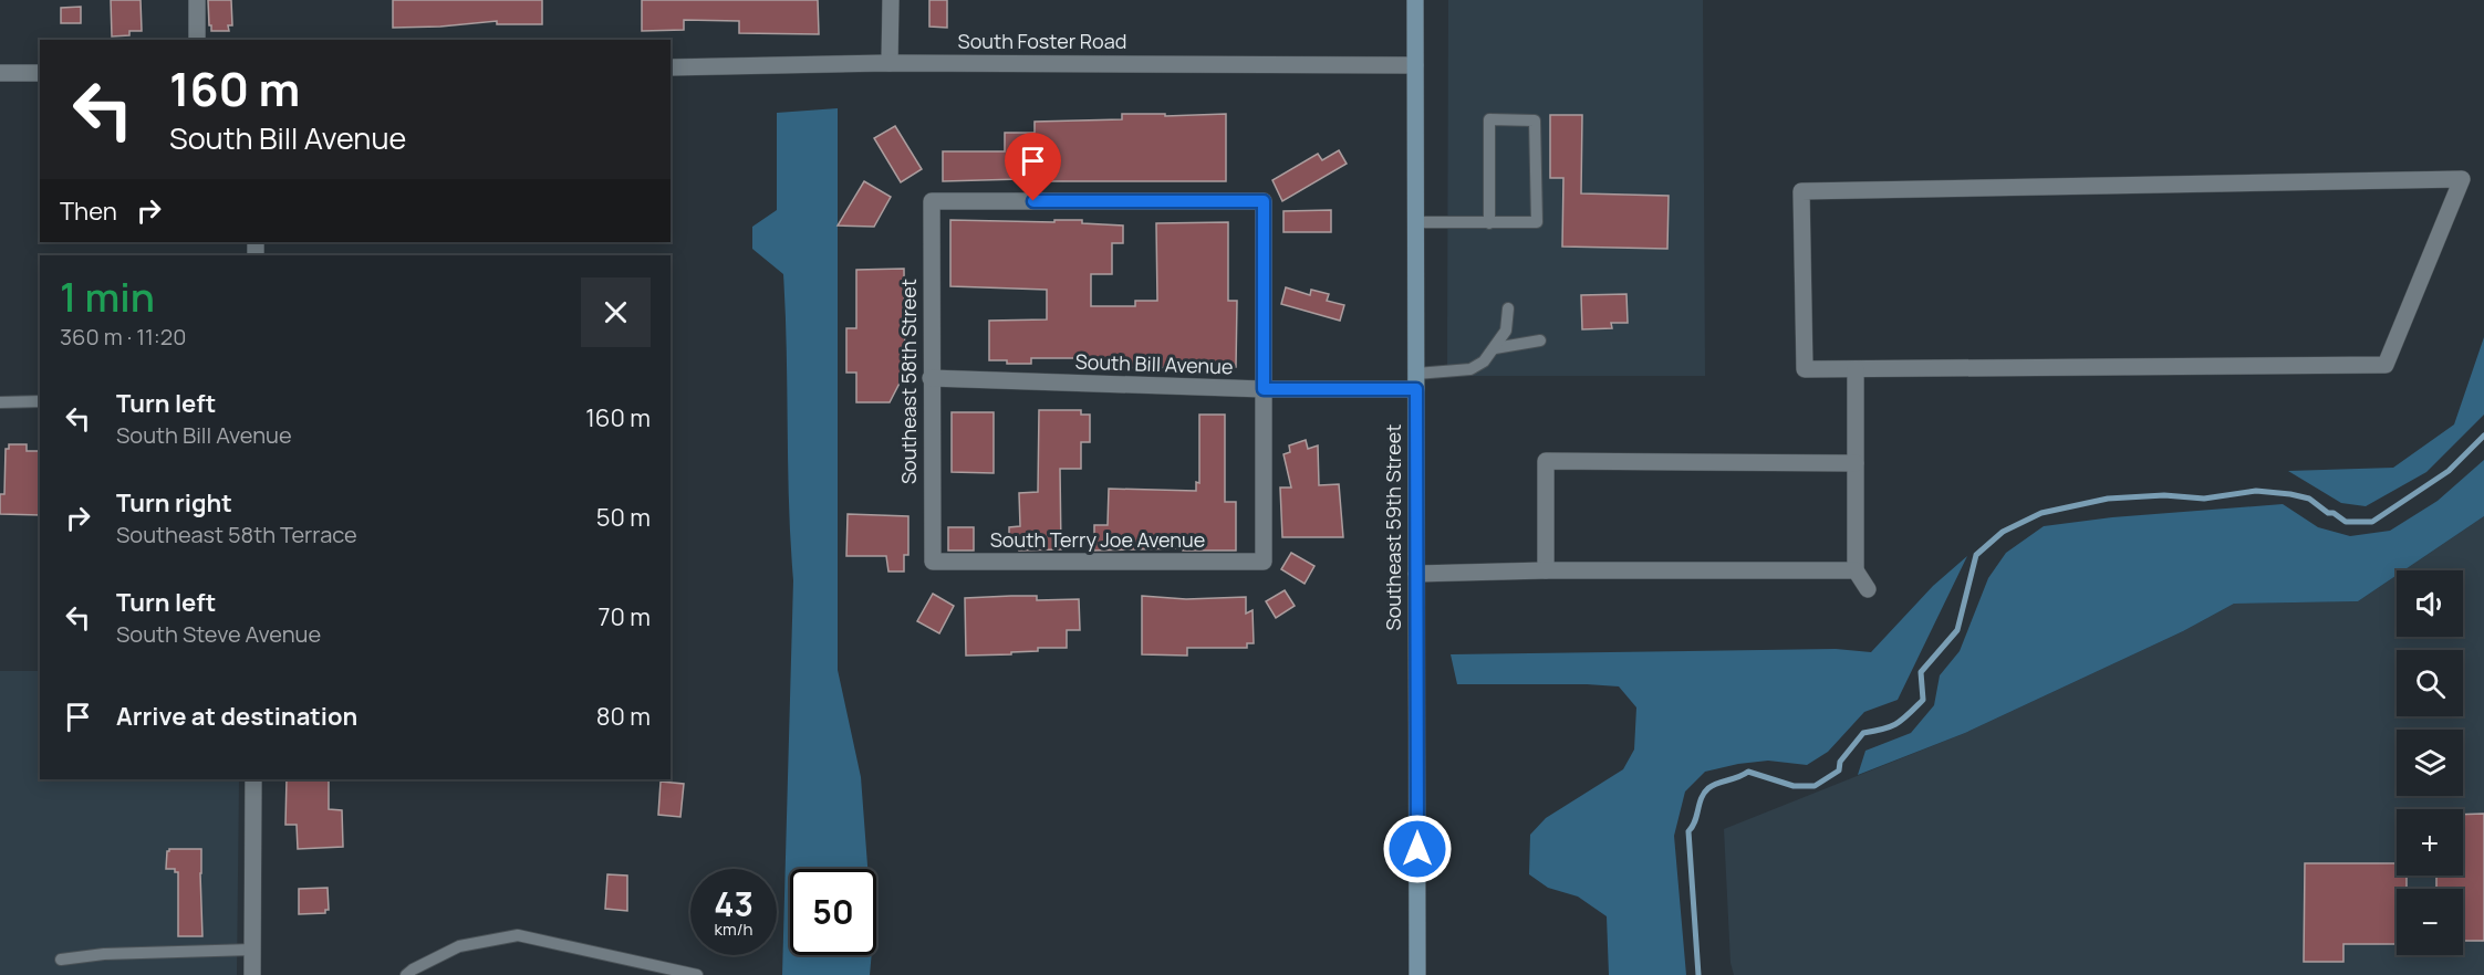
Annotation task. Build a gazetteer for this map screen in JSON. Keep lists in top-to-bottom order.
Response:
{
  "streets": {
    "main road": ["Southeast 59th Street"],
    "street": [
      "South Foster Road",
      "South Bill Avenue",
      "Southeast 58th Street",
      "South Terry Joe Avenue"
    ]
  },
  "crossings": [
    ["South Foster Road", "Southeast 59th Street"],
    ["South Bill Avenue", "Southeast 58th Street"],
    ["South Bill Avenue", "Southeast 59th Street"],
    ["South Bill Avenue", "South Terry Joe Avenue"],
    ["Southeast 58th Street", "South Terry Joe Avenue"]
  ],
  "page": {
    "turn": ["160 m", "South Bill Avenue"],
    "then": "Then",
    "heading": ["1 min", "360 m · 11:20"],
    "list": [
      {
        "name": "Turn left",
        "note": "South Bill Avenue",
        "value": "160 m"
      },
      {
        "name": "Turn right",
        "note": "Southeast 58th Terrace",
        "value": "50 m"
      },
      {
        "name": "Turn left",
        "note": "South Steve Avenue",
        "value": "70 m"
      },
      {
        "name": "Arrive at destination",
        "value": "80 m"
      }
    ],
    "map_buttons": ["+", "−"],
    "speed": "43 km/h",
    "limit": "50"
  }
}
